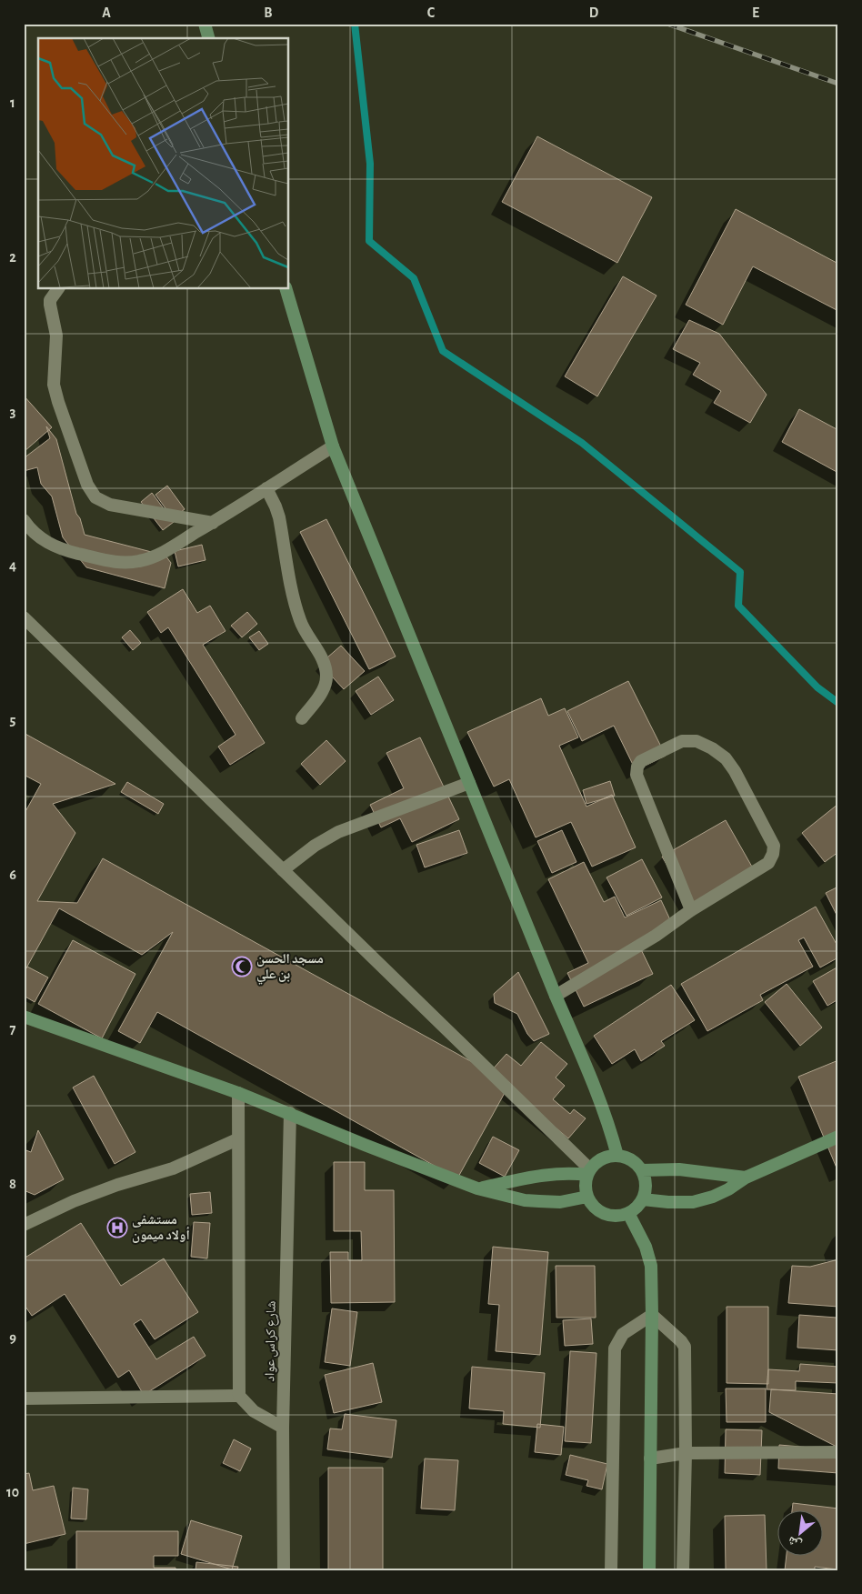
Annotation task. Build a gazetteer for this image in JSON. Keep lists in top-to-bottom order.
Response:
{
  "streets": {
    "street": ["شارع كراس عواد"]
  },
  "places": {
    "mosque": ["مسجد الحسن بن علي"],
    "hospital": ["مستشفى أولاد ميمون"]
  },
  "north": "bottom left",
  "grid": {
    "columns": [
      "A",
      "B",
      "C",
      "D",
      "E"
    ],
    "rows": [
      "1",
      "2",
      "3",
      "4",
      "5",
      "6",
      "7",
      "8",
      "9",
      "10"
    ]
  }
}
